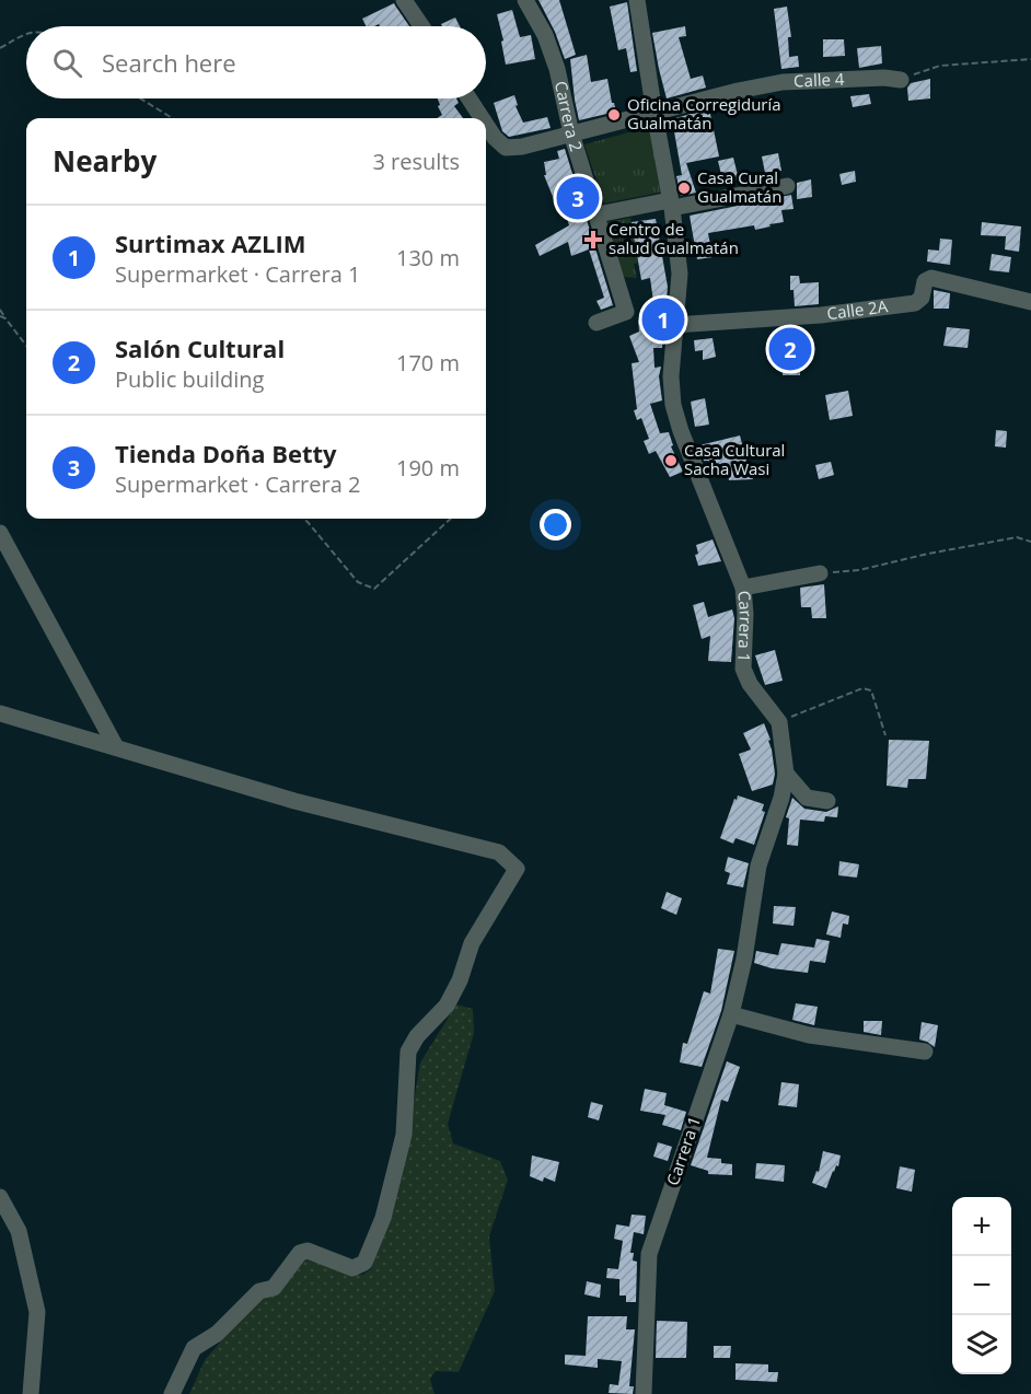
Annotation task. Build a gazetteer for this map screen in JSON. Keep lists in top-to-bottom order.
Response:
{
  "streets": {
    "street": [
      "Calle 4",
      "Carrera 2",
      "Calle 2A",
      "Carrera 1"
    ]
  },
  "crossings": [
    ["Calle 4", "Carrera 2"],
    ["Calle 4", "Carrera 1"],
    ["Calle 2A", "Carrera 1"]
  ],
  "places": {
    "other": ["Oficina Corregiduría Gualmatán", "Casa Cural Gualmatán", "Casa Cultural Sacha Wasi"],
    "health": ["Centro de salud Gualmatán"]
  },
  "page": {
    "search": "Search here",
    "heading": ["Nearby", "3 results"],
    "pins": ["3", "1", "2"],
    "list": [
      {
        "mark": "1",
        "name": "Surtimax AZLIM",
        "note": "Supermarket · Carrera 1",
        "value": "130 m"
      },
      {
        "mark": "2",
        "name": "Salón Cultural",
        "note": "Public building",
        "value": "170 m"
      },
      {
        "mark": "3",
        "name": "Tienda Doña Betty",
        "note": "Supermarket · Carrera 2",
        "value": "190 m"
      }
    ],
    "map_buttons": ["+", "−"]
  }
}
